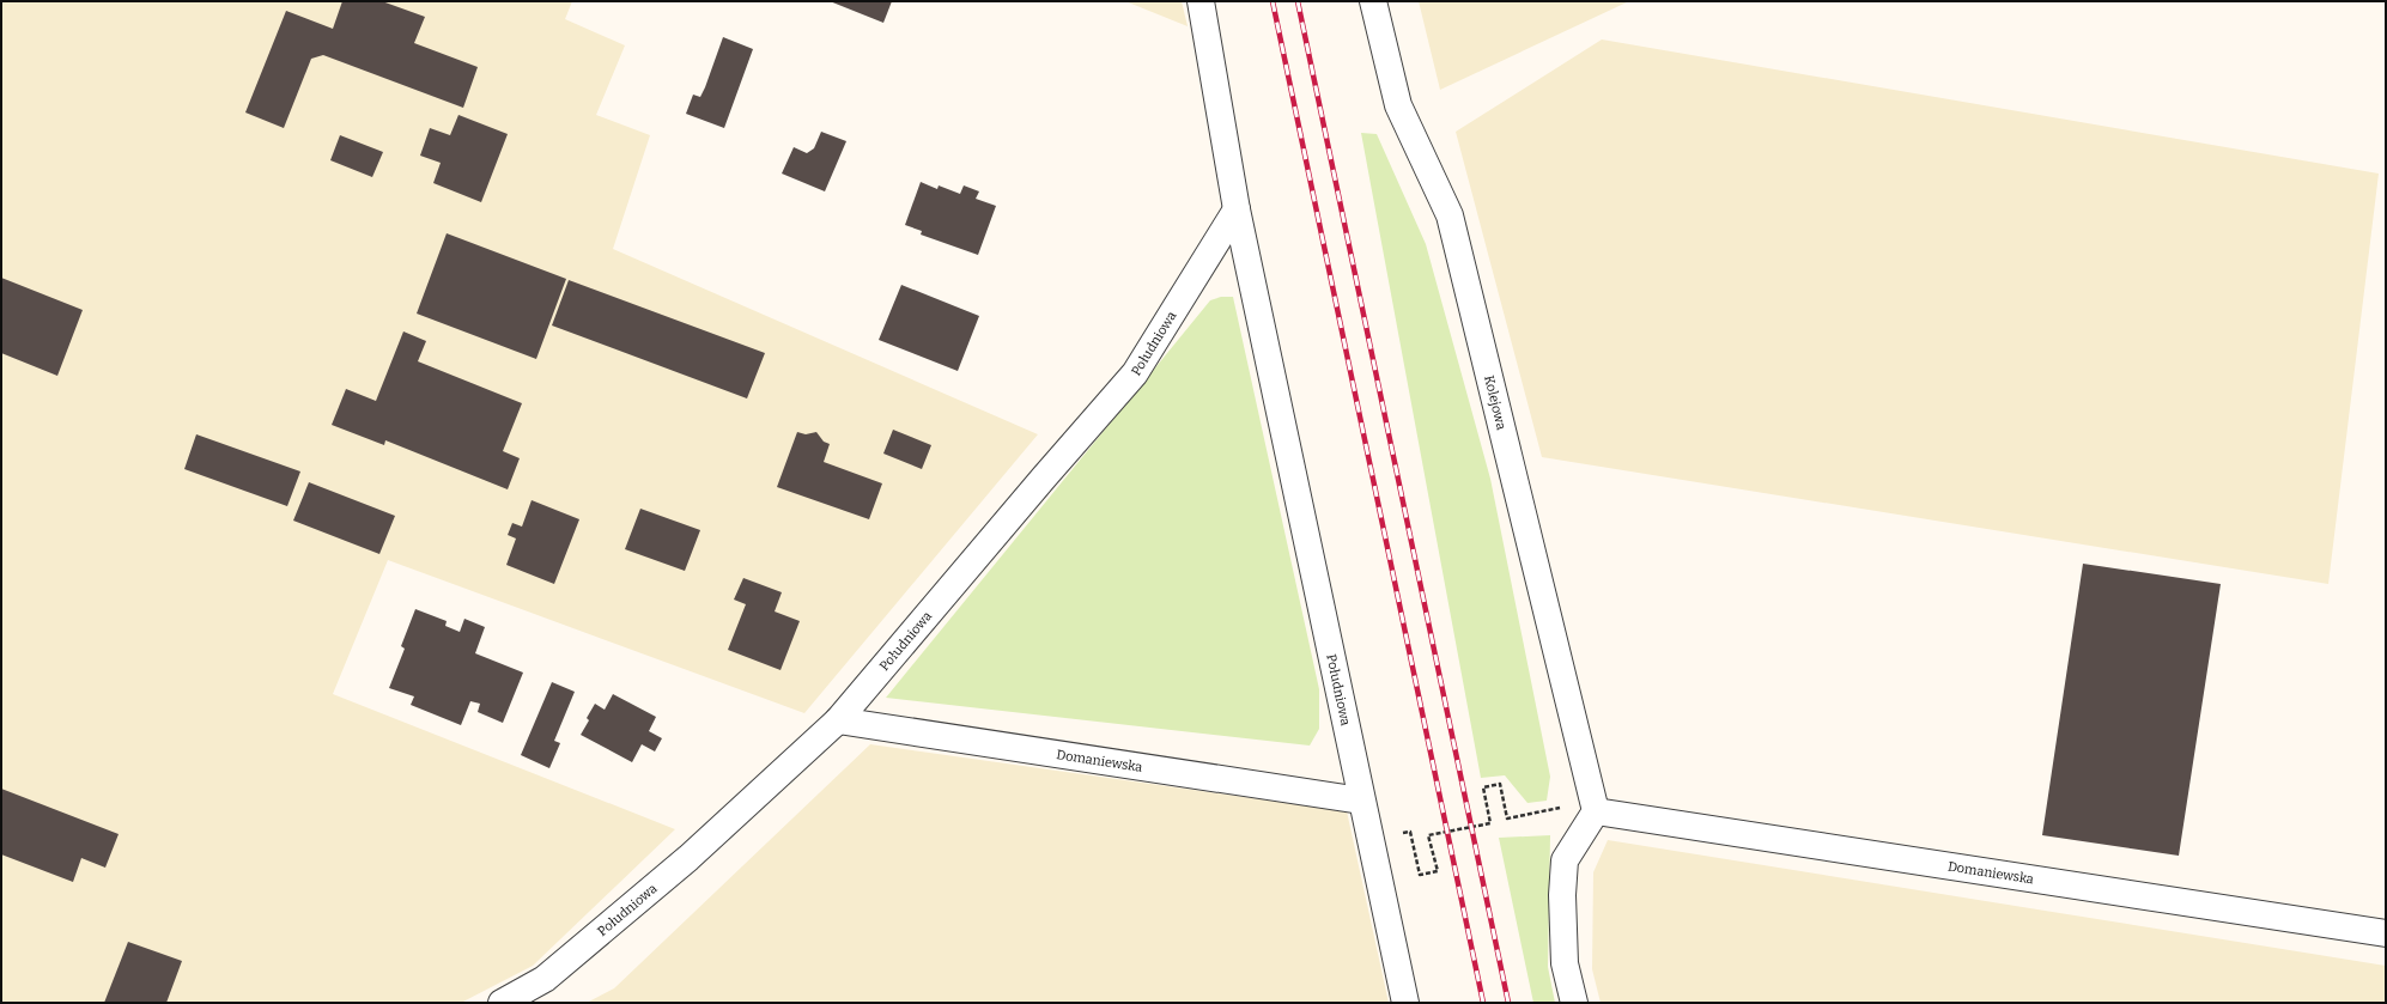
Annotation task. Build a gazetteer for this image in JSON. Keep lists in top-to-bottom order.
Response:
{
  "streets": {
    "street": ["Południowa", "Kolejowa", "Domaniewska"]
  },
  "crossings": [
    ["Południowa", "Domaniewska"],
    ["Kolejowa", "Domaniewska"]
  ]
}
